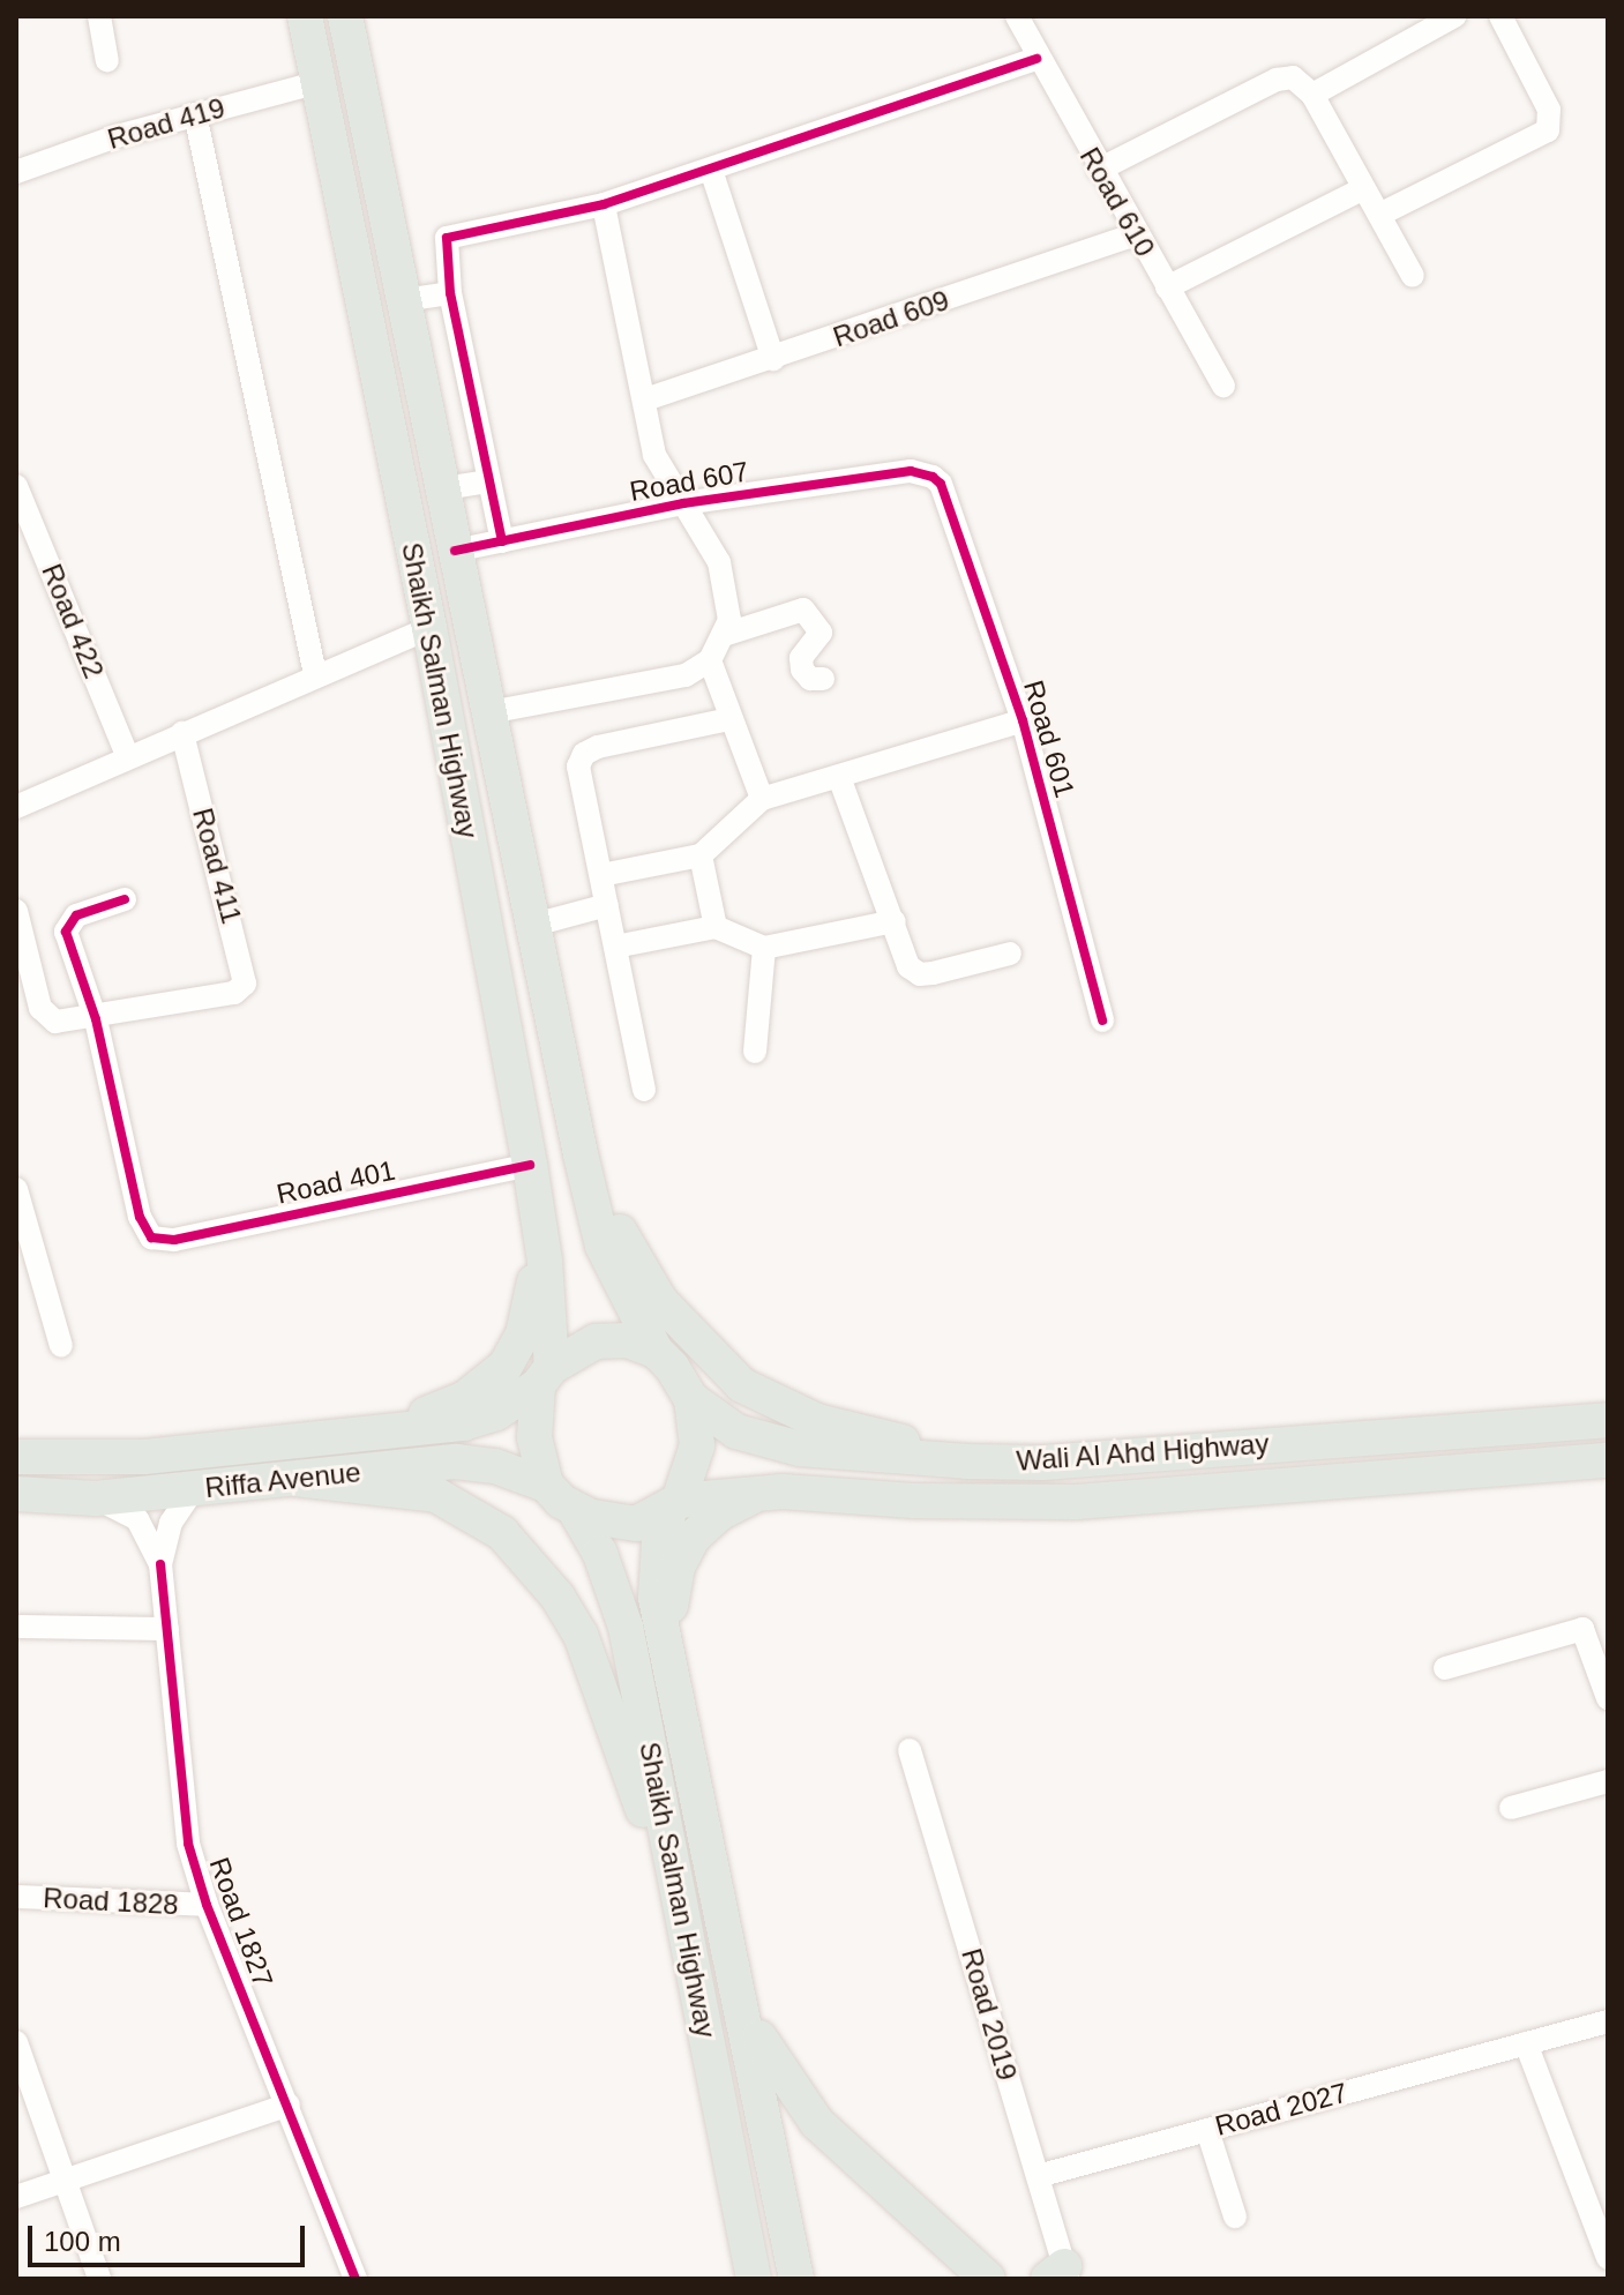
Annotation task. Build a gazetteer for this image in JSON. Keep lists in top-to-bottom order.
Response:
{
  "streets": {
    "main road": ["Shaikh Salman Highway", "Wali Al Ahd Highway", "Riffa Avenue"],
    "street": [
      "Road 419",
      "Road 610",
      "Road 609",
      "Road 607",
      "Road 422",
      "Road 601",
      "Road 411",
      "Road 401",
      "Road 1828",
      "Road 1827",
      "Road 2019",
      "Road 2027"
    ]
  },
  "crossings": [
    ["Road 419", "Shaikh Salman Highway"],
    ["Road 610", "Road 609"],
    ["Road 607", "Shaikh Salman Highway"],
    ["Road 607", "Road 601"],
    ["Shaikh Salman Highway", "Road 401"],
    ["Shaikh Salman Highway", "Wali Al Ahd Highway"],
    ["Shaikh Salman Highway", "Riffa Avenue"],
    ["Road 411", "Road 401"],
    ["Wali Al Ahd Highway", "Riffa Avenue"],
    ["Riffa Avenue", "Road 1827"],
    ["Road 1828", "Road 1827"],
    ["Road 2019", "Road 2027"]
  ],
  "scale_bar": "100 m"
}
